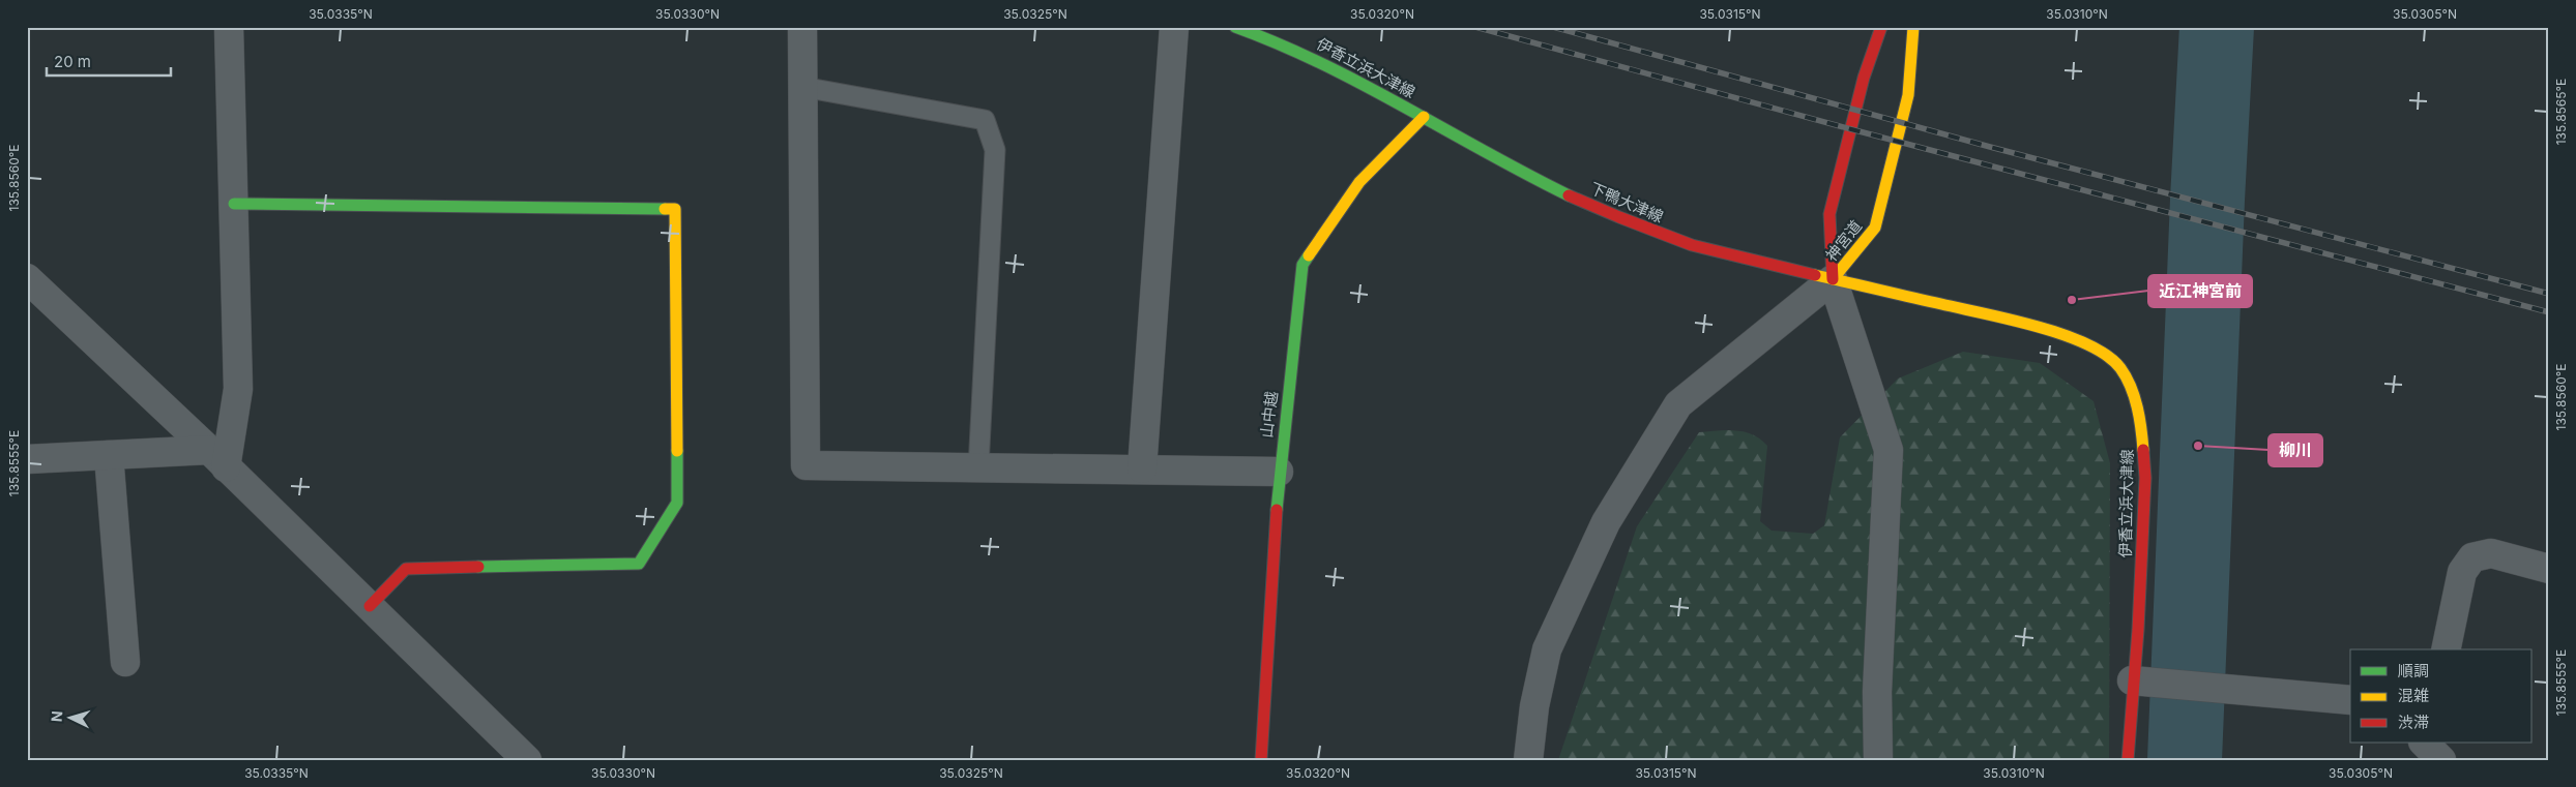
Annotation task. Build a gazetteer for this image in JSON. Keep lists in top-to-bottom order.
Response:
{
  "streets": {
    "main road": [
      "伊香立浜大津線",
      "下鴨大津線",
      "神宮道",
      "山中越"
    ]
  },
  "crossings": [
    ["伊香立浜大津線", "下鴨大津線"],
    ["伊香立浜大津線", "神宮道"],
    ["伊香立浜大津線", "山中越"],
    ["下鴨大津線", "神宮道"],
    ["下鴨大津線", "山中越"]
  ],
  "places": ["近江神宮前", "柳川"],
  "legend": ["順調", "混雑", "渋滞"],
  "scale_bar": "20 m",
  "north": "left",
  "coordinates": [
    "35.0335°N",
    "35.0330°N",
    "35.0325°N",
    "35.0320°N",
    "35.0315°N",
    "35.0310°N",
    "35.0305°N",
    "135.8565°E",
    "135.8560°E",
    "135.8555°E"
  ]
}
